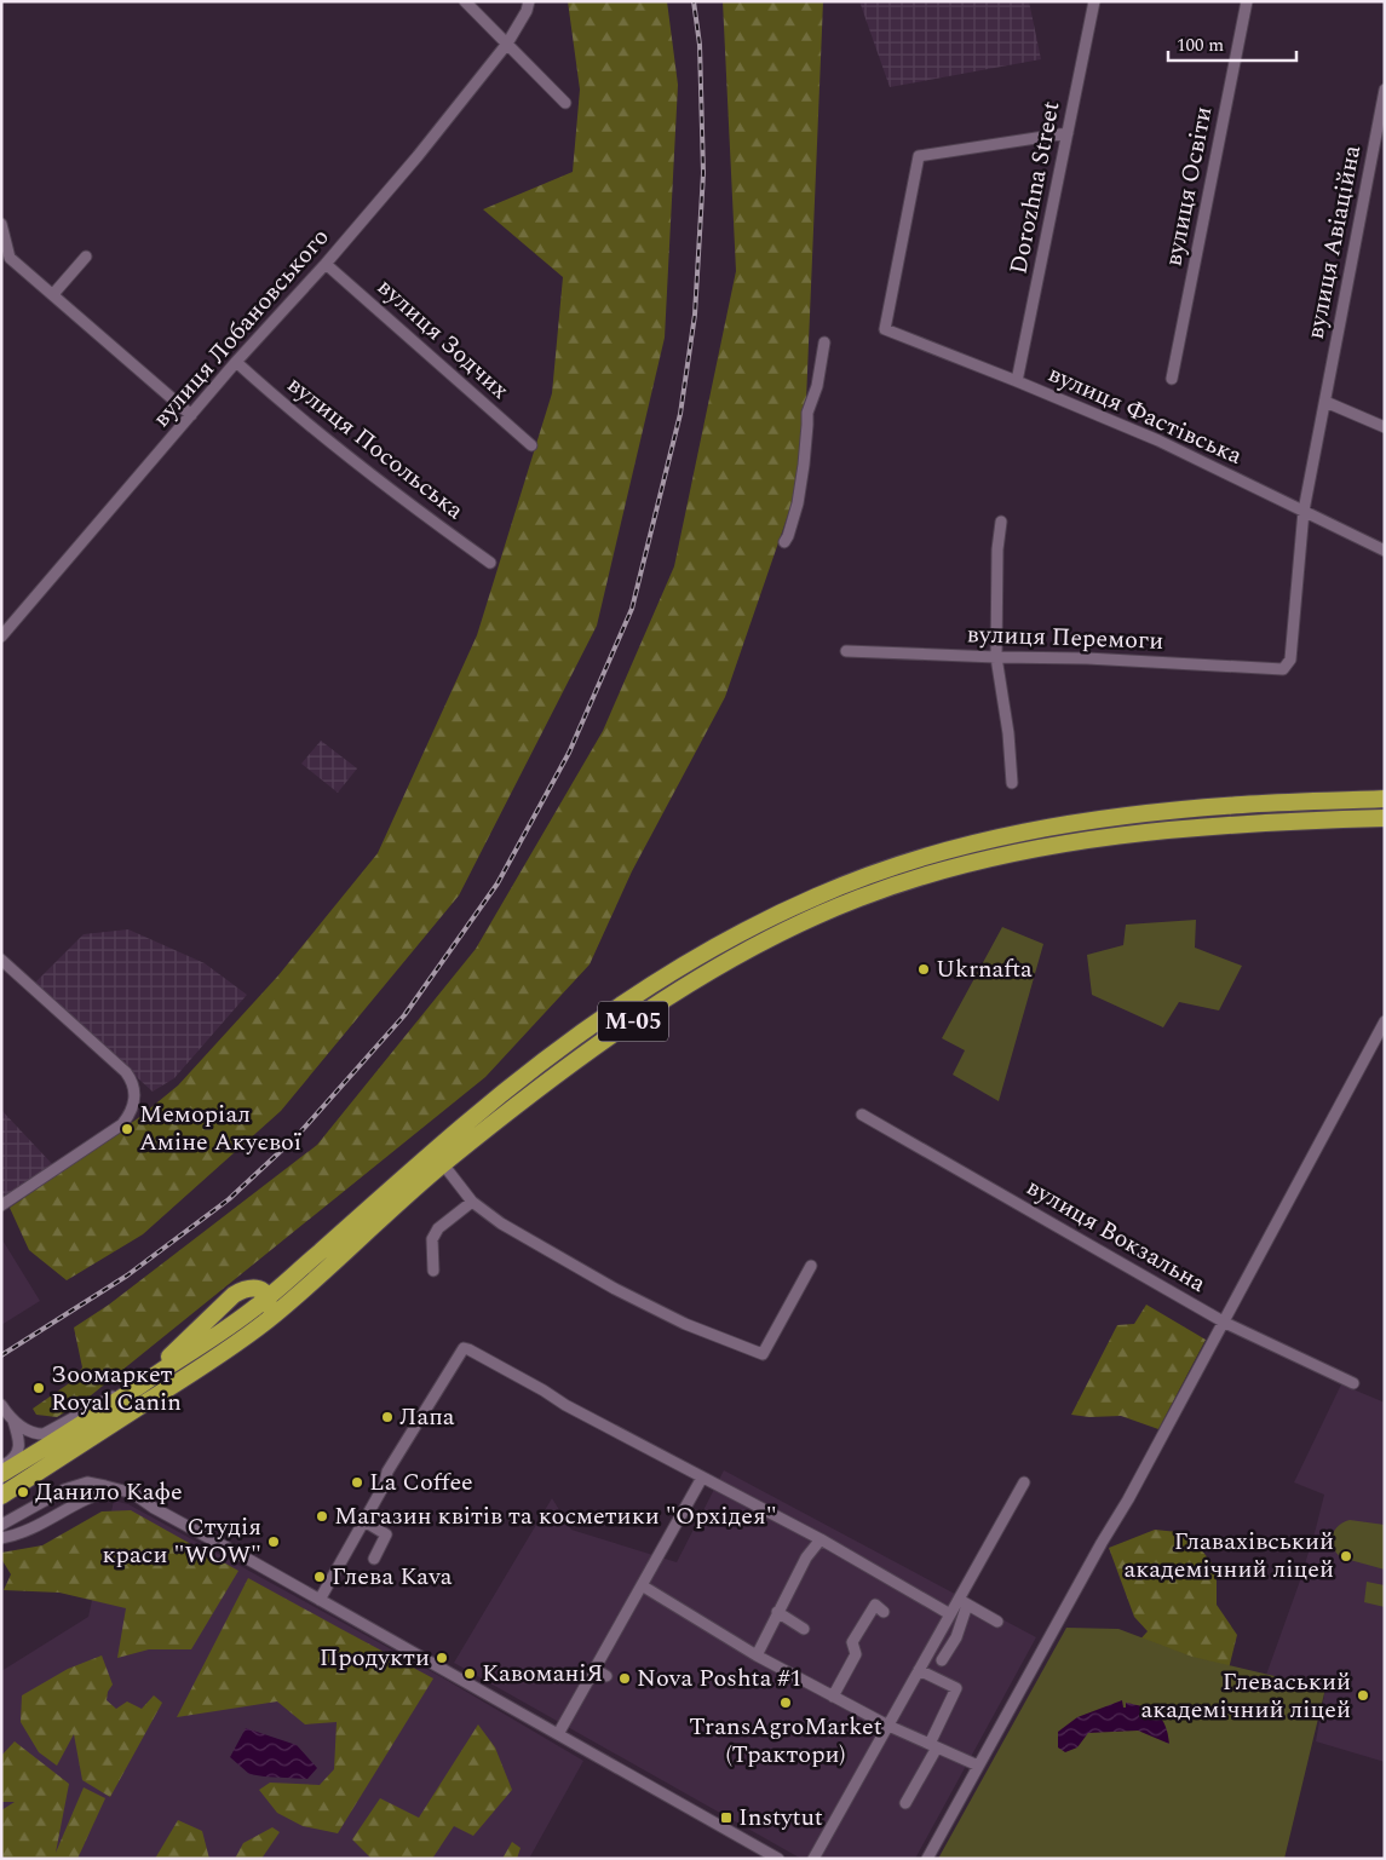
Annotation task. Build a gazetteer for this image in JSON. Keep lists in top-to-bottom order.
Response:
{
  "streets": {
    "highway": ["М-05"],
    "street": [
      "вулиця Освіти",
      "Dorozhna Street",
      "вулиця Авіаційна",
      "вулиця Лобановського",
      "вулиця Зодчих",
      "вулиця Фастівська",
      "вулиця Посольська",
      "вулиця Перемоги",
      "вулиця Вокзальна"
    ]
  },
  "crossings": [
    ["Dorozhna Street", "вулиця Фастівська"],
    ["вулиця Авіаційна", "вулиця Фастівська"],
    ["вулиця Авіаційна", "вулиця Перемоги"],
    ["вулиця Лобановського", "вулиця Зодчих"],
    ["вулиця Лобановського", "вулиця Посольська"]
  ],
  "places": {
    "other": [
      "Ukrnafta",
      "Меморіал Аміне Акуєвої",
      "Зоомаркет Royal Canin",
      "Лапа",
      "La Coffee",
      "Данило Кафе",
      "Магазин квітів та косметики \"Орхідея\"",
      "Студія краси \"WOW\"",
      "Главахівський академічний ліцей",
      "Глева Kava",
      "Продукти",
      "КавоманіЯ",
      "Nova Poshta #1",
      "Глеваський академічний ліцей",
      "TransAgroMarket (Трактори)"
    ],
    "transit": ["Instytut"]
  },
  "scale_bar": "100 m"
}
